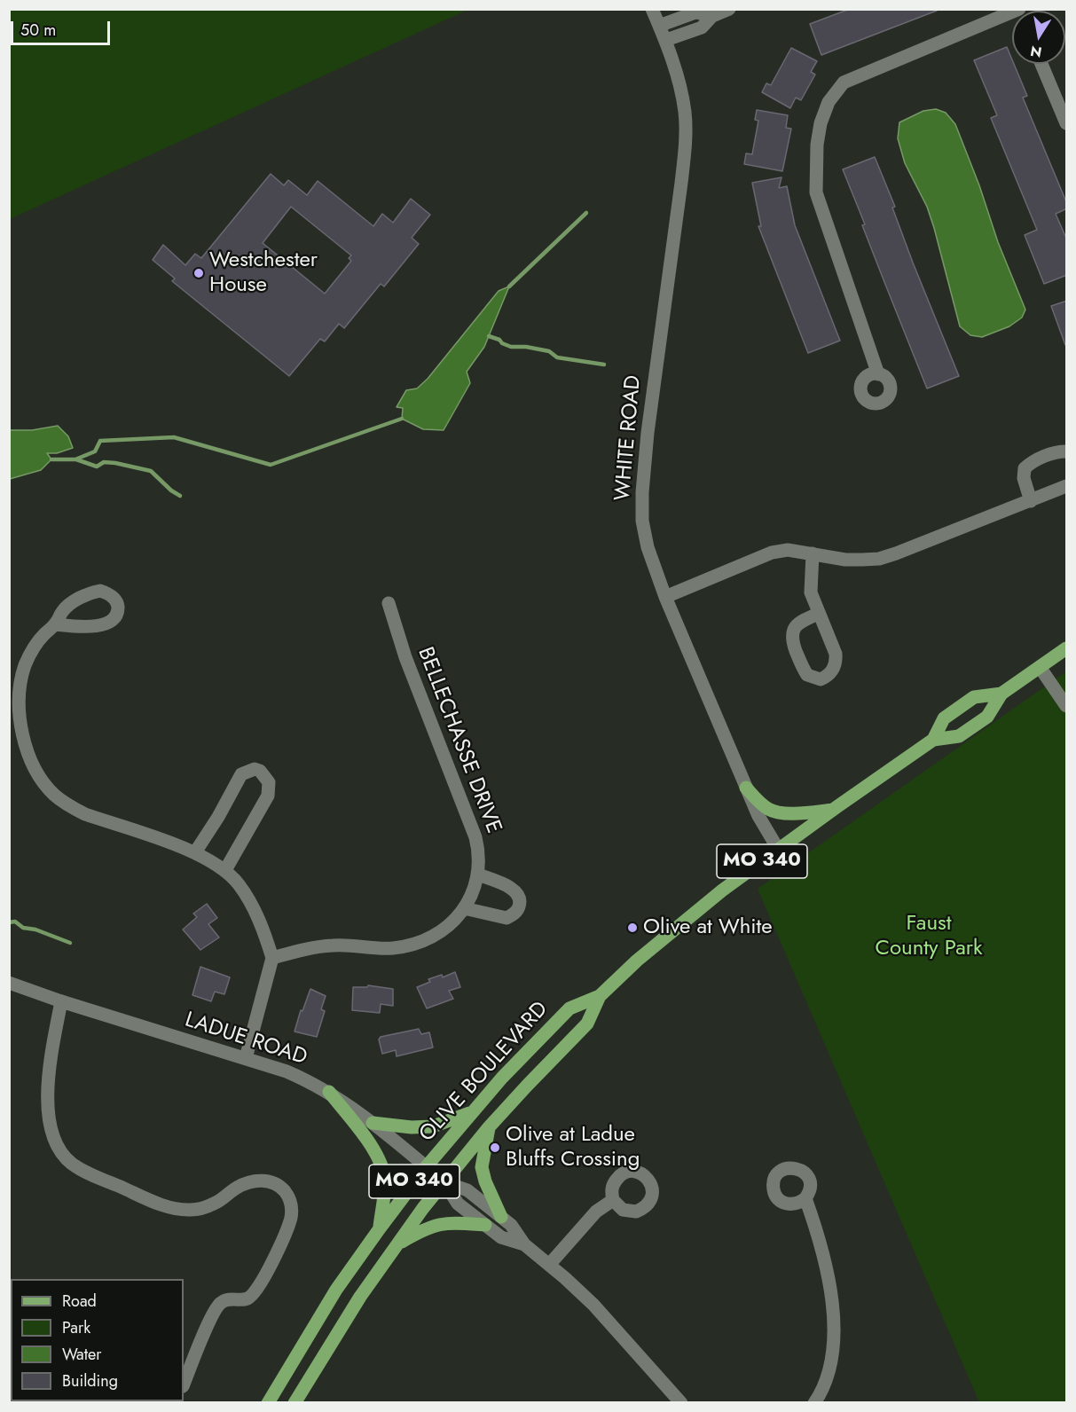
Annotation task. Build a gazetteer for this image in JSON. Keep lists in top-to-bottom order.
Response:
{
  "streets": {
    "main road": ["MO 340", "OLIVE BOULEVARD"],
    "street": ["WHITE ROAD", "BELLECHASSE DRIVE", "LADUE ROAD"]
  },
  "crossings": [
    ["WHITE ROAD", "OLIVE BOULEVARD"],
    ["LADUE ROAD", "OLIVE BOULEVARD"]
  ],
  "parks": ["Faust County Park"],
  "places": ["Westchester House", "Olive at White", "Olive at Ladue Bluffs Crossing"],
  "legend": [
    "Road",
    "Park",
    "Water",
    "Building"
  ],
  "scale_bar": "50 m",
  "north": "bottom"
}
